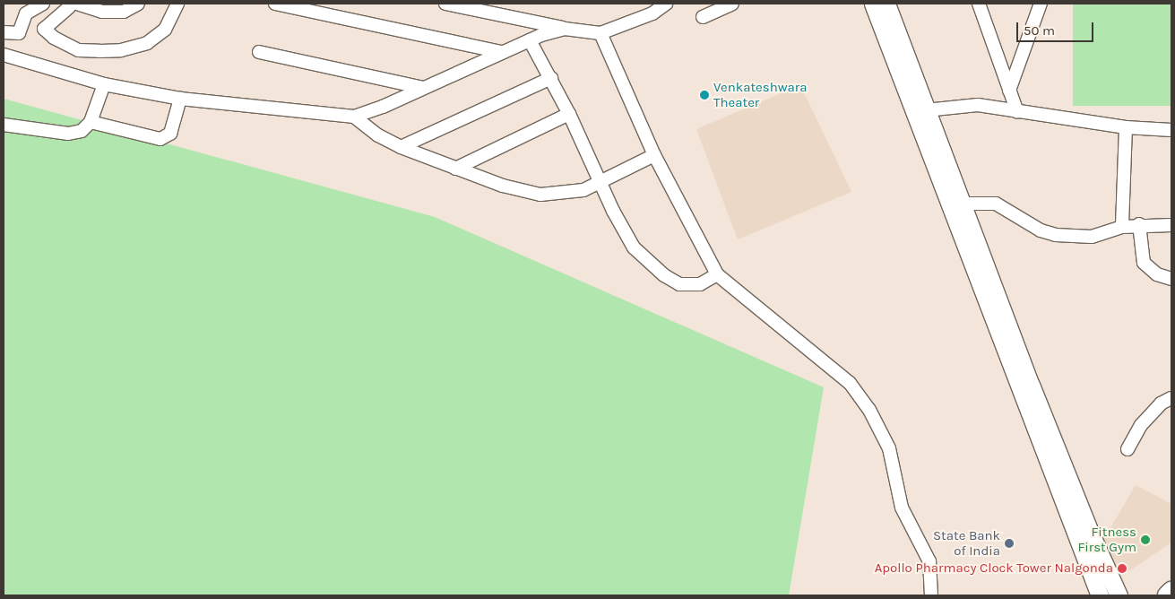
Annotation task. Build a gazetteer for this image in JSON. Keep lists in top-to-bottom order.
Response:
{
  "places": [
    "Venkateshwara Theater",
    "Fitness First Gym",
    "State Bank of India",
    "Apollo Pharmacy Clock Tower Nalgonda"
  ],
  "scale_bar": "50 m"
}
